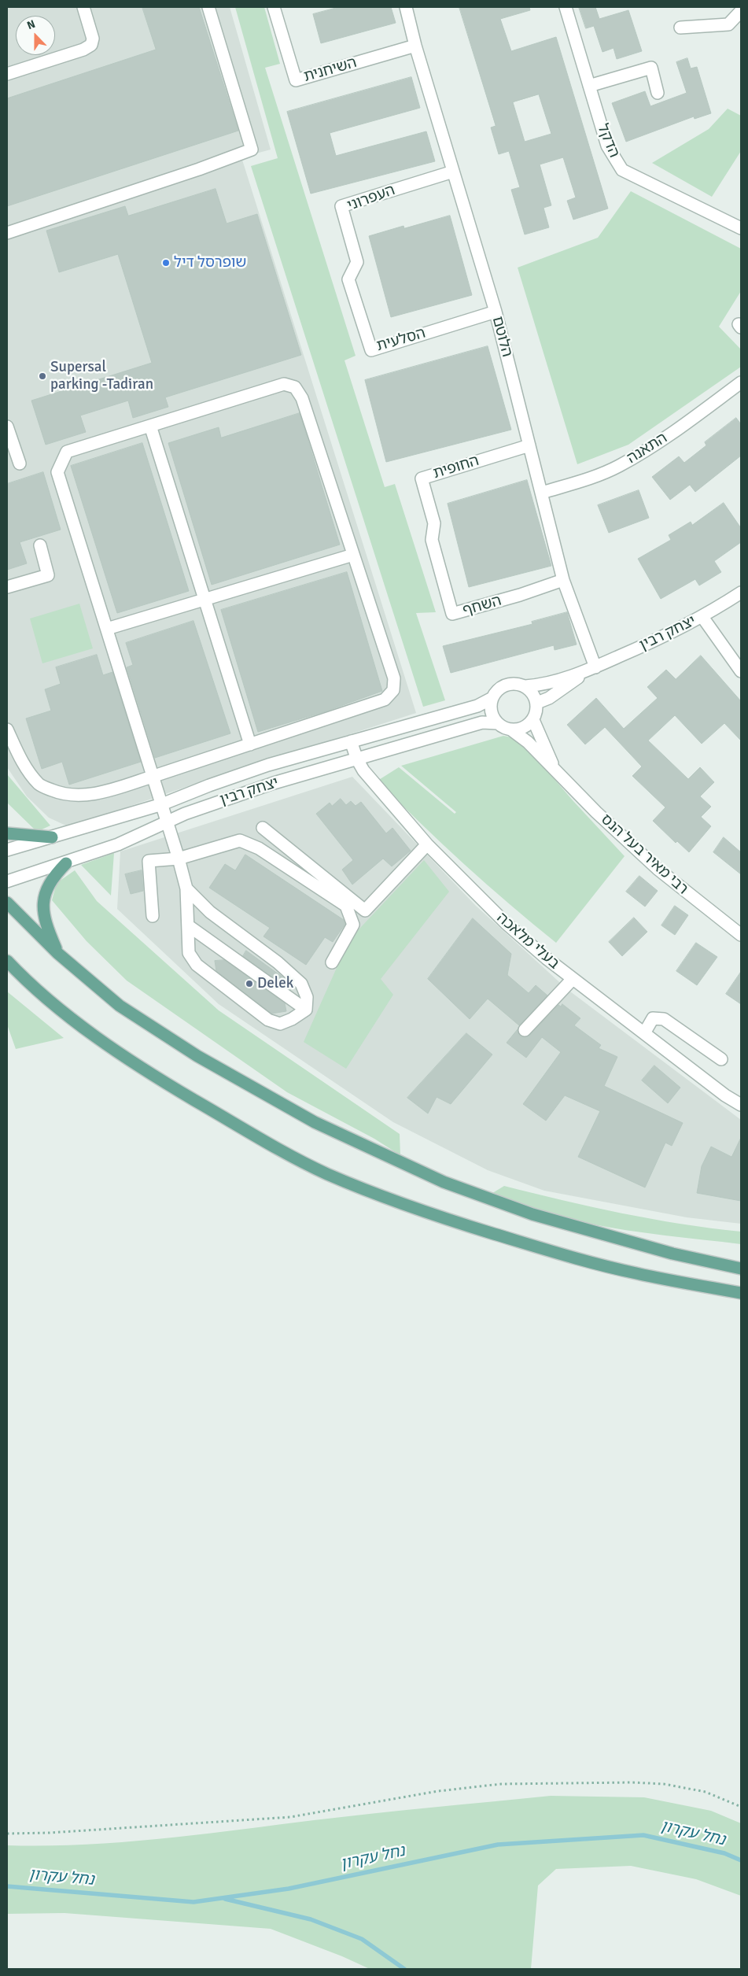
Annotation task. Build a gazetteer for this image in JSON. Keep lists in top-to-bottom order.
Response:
{
  "streets": {
    "street": [
      "השיחנית",
      "הדקל",
      "העפרוני",
      "הלוטם",
      "הסלעית",
      "התאנה",
      "החופית",
      "השחף",
      "יצחק רבין",
      "רבי מאיר בעל הנס",
      "בעלי מלאכה"
    ]
  },
  "crossings": [
    ["השיחנית", "הלוטם"],
    ["העפרוני", "הלוטם"],
    ["העפרוני", "הסלעית"],
    ["הלוטם", "הסלעית"],
    ["הלוטם", "התאנה"],
    ["הלוטם", "החופית"],
    ["הלוטם", "השחף"],
    ["הלוטם", "יצחק רבין"],
    ["החופית", "השחף"],
    ["יצחק רבין", "רבי מאיר בעל הנס"],
    ["יצחק רבין", "בעלי מלאכה"]
  ],
  "water": ["נחל עקרון"],
  "places": ["שופרסל דיל", "Supersal parking -Tadiran", "Delek"],
  "north": "top"
}
